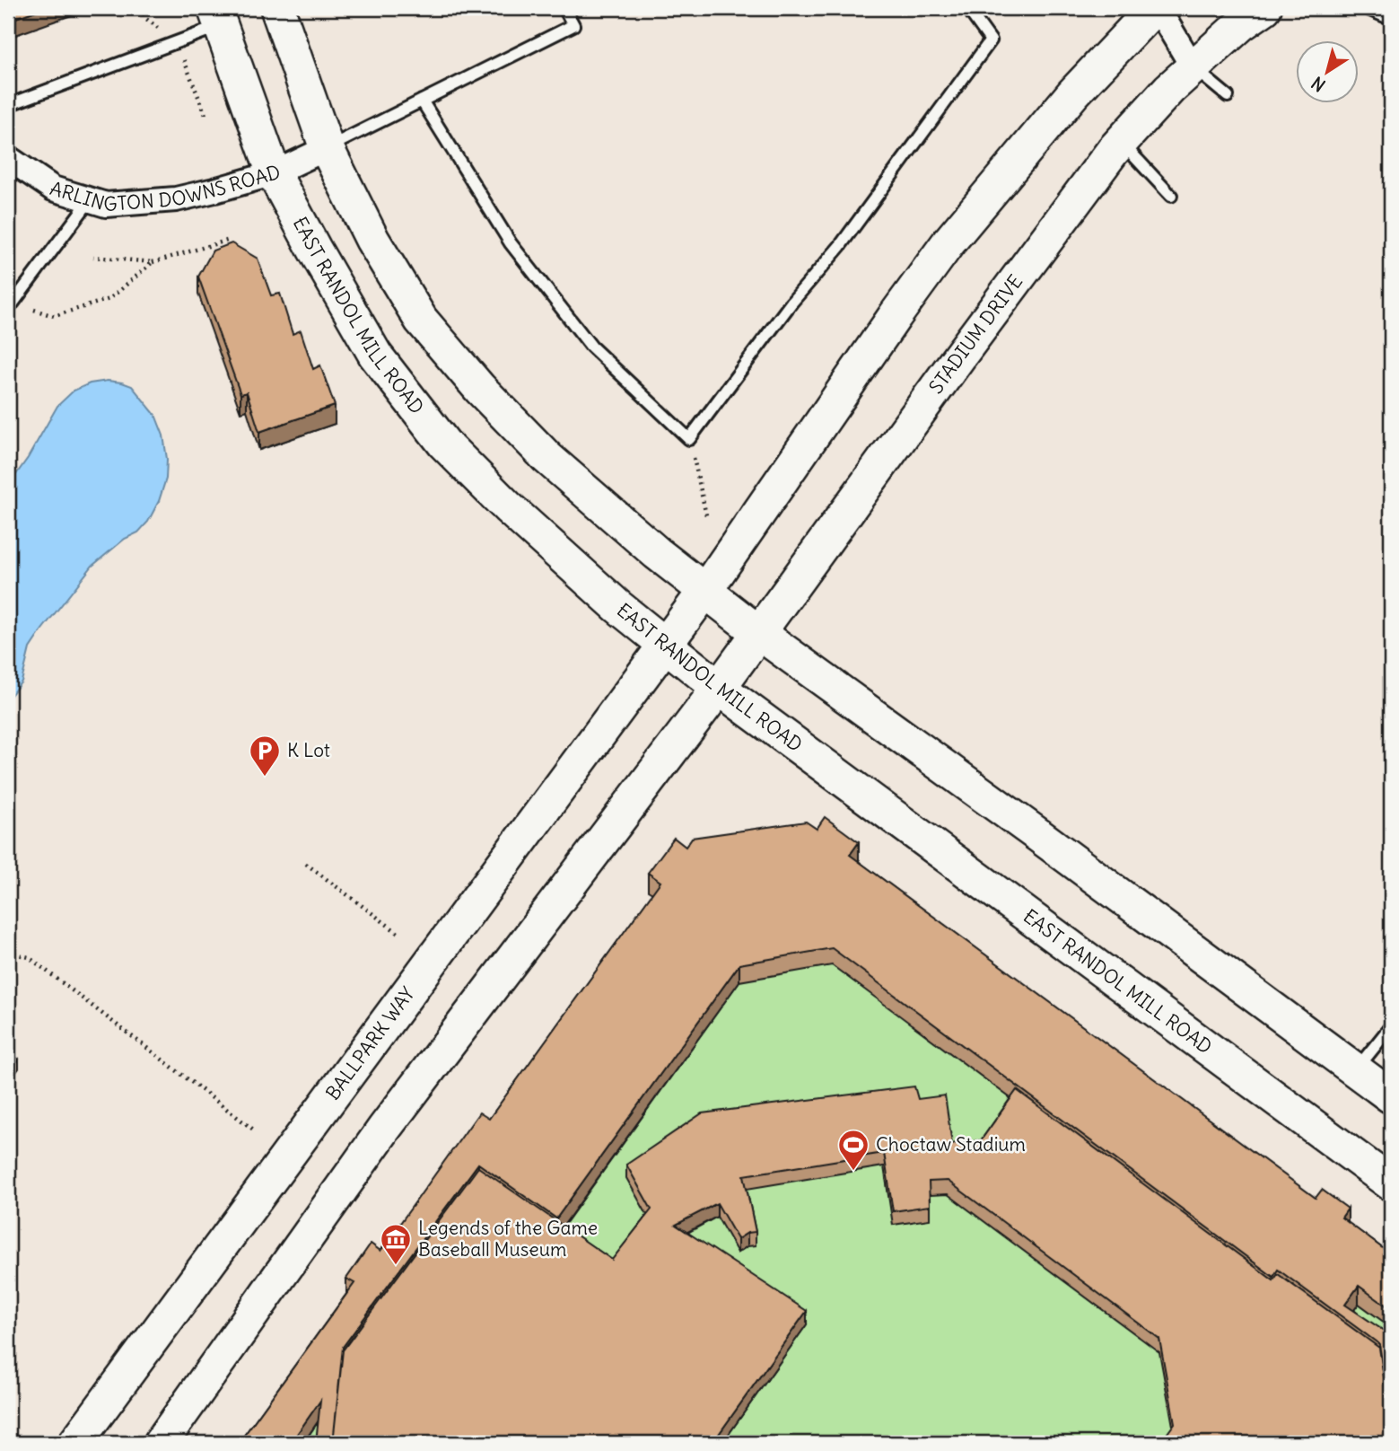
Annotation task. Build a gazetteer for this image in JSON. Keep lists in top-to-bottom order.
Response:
{
  "streets": {
    "main road": ["EAST RANDOL MILL ROAD", "STADIUM DRIVE", "BALLPARK WAY"],
    "street": ["ARLINGTON DOWNS ROAD"]
  },
  "crossings": [
    ["ARLINGTON DOWNS ROAD", "EAST RANDOL MILL ROAD"],
    ["EAST RANDOL MILL ROAD", "STADIUM DRIVE"],
    ["EAST RANDOL MILL ROAD", "BALLPARK WAY"]
  ],
  "places": {
    "parking": ["K Lot"],
    "sports": ["Choctaw Stadium"],
    "museum": ["Legends of the Game Baseball Museum"]
  },
  "north": "bottom left"
}
